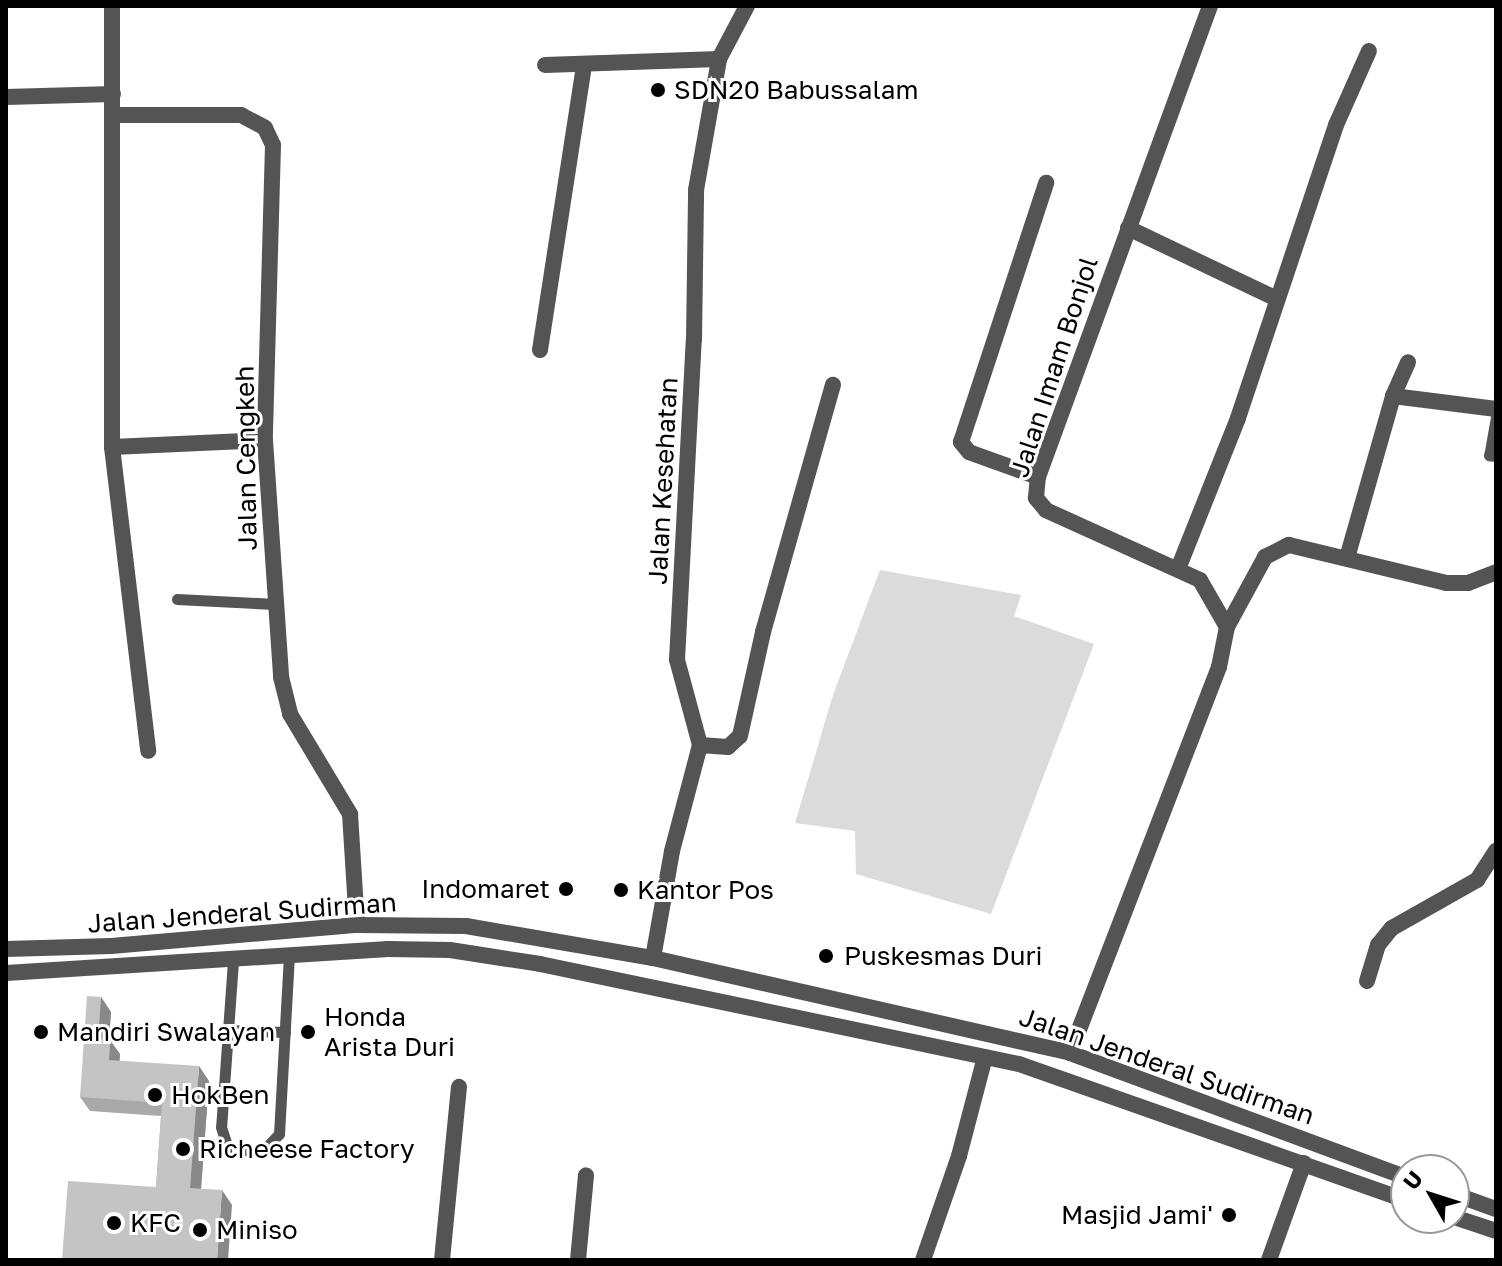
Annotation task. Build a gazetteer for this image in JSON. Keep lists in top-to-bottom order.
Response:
{
  "streets": {
    "street": [
      "Jalan Imam Bonjol",
      "Jalan Cengkeh",
      "Jalan Kesehatan",
      "Jalan Jenderal Sudirman"
    ]
  },
  "crossings": [
    ["Jalan Cengkeh", "Jalan Jenderal Sudirman"],
    ["Jalan Kesehatan", "Jalan Jenderal Sudirman"]
  ],
  "places": [
    "SDN20 Babussalam",
    "Indomaret",
    "Kantor Pos",
    "Puskesmas Duri",
    "Mandiri Swalayan",
    "Honda Arista Duri",
    "HokBen",
    "Richeese Factory",
    "Masjid Jami'",
    "KFC",
    "Miniso"
  ],
  "north": "top left"
}
